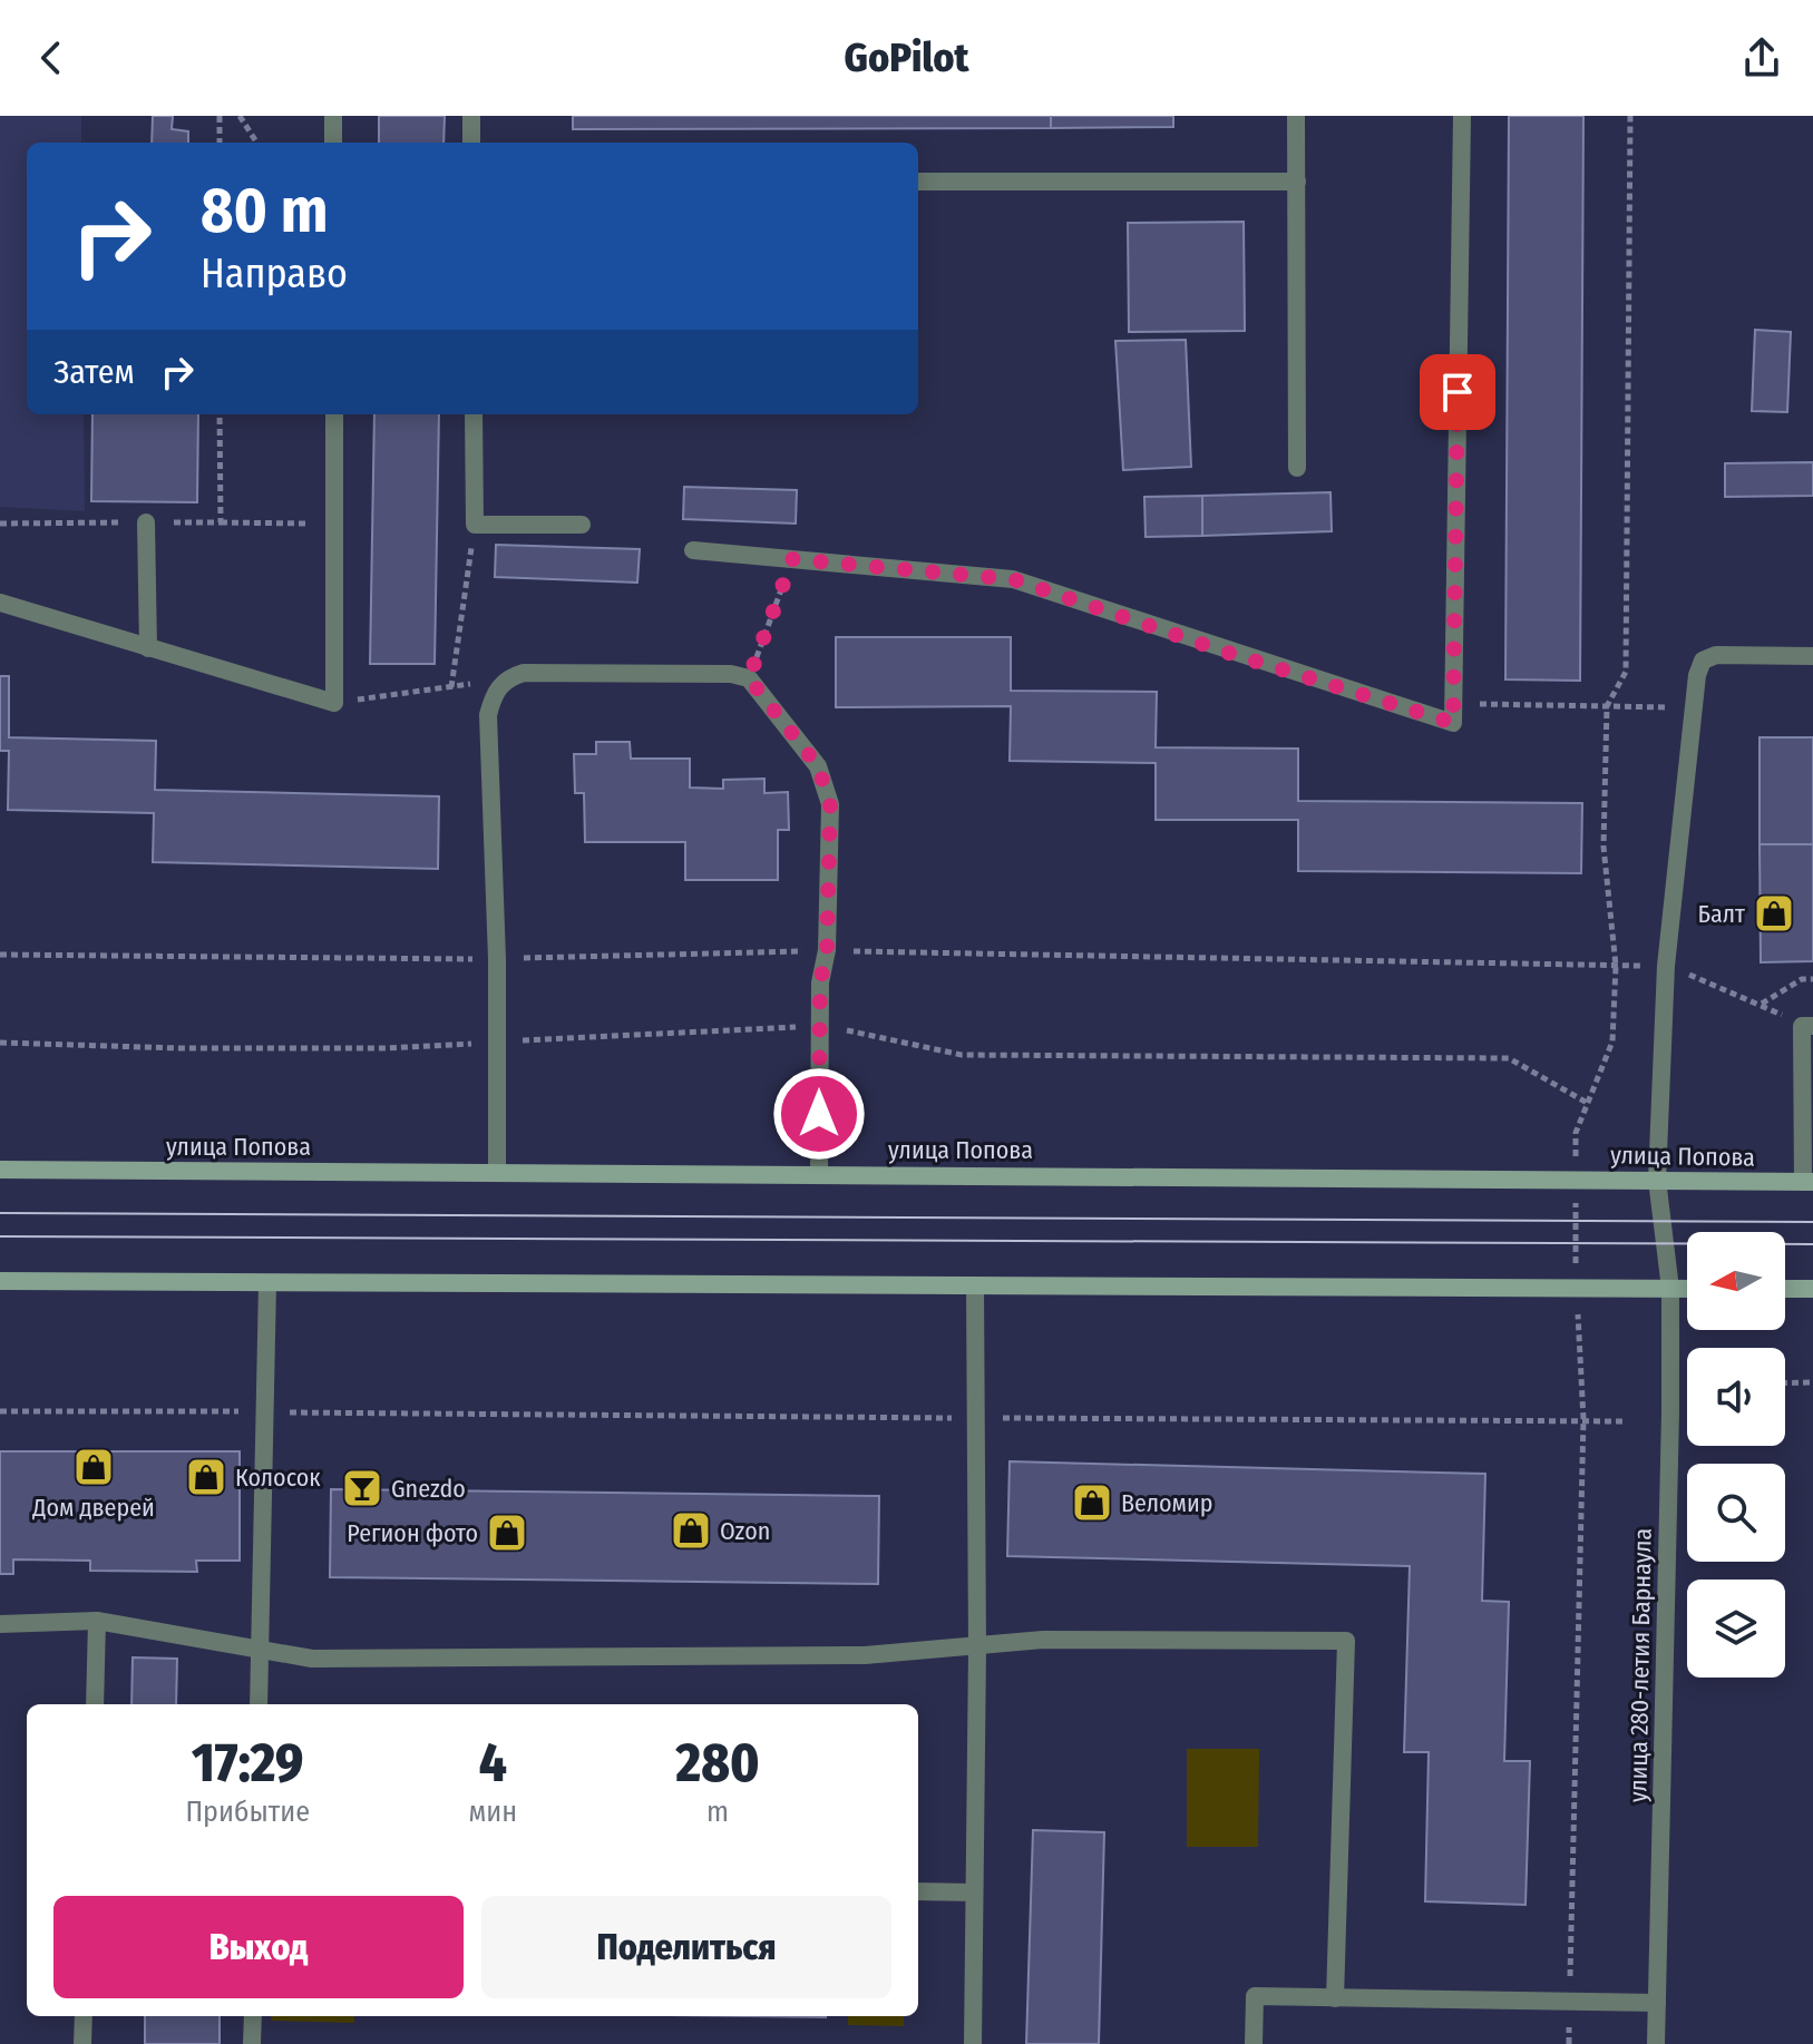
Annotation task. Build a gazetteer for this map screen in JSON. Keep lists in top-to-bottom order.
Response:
{
  "streets": {
    "main road": ["улица Попова"],
    "street": ["улица 280-летия Барнаула"]
  },
  "crossings": [
    ["улица Попова", "улица 280-летия Барнаула"]
  ],
  "places": {
    "shop": [
      "Балт",
      "Дом дверей",
      "Колосок",
      "Веломир",
      "Ozon",
      "Регион фото"
    ],
    "bar": ["Gnezdo"]
  },
  "north": "left",
  "page": {
    "header": "GoPilot",
    "turn": ["80 m", "Направо"],
    "then": "Затем",
    "eta": [
      "17:29",
      "Прибытие",
      "4",
      "мин",
      "280",
      "m"
    ],
    "buttons": ["Выход", "Поделиться"]
  }
}
